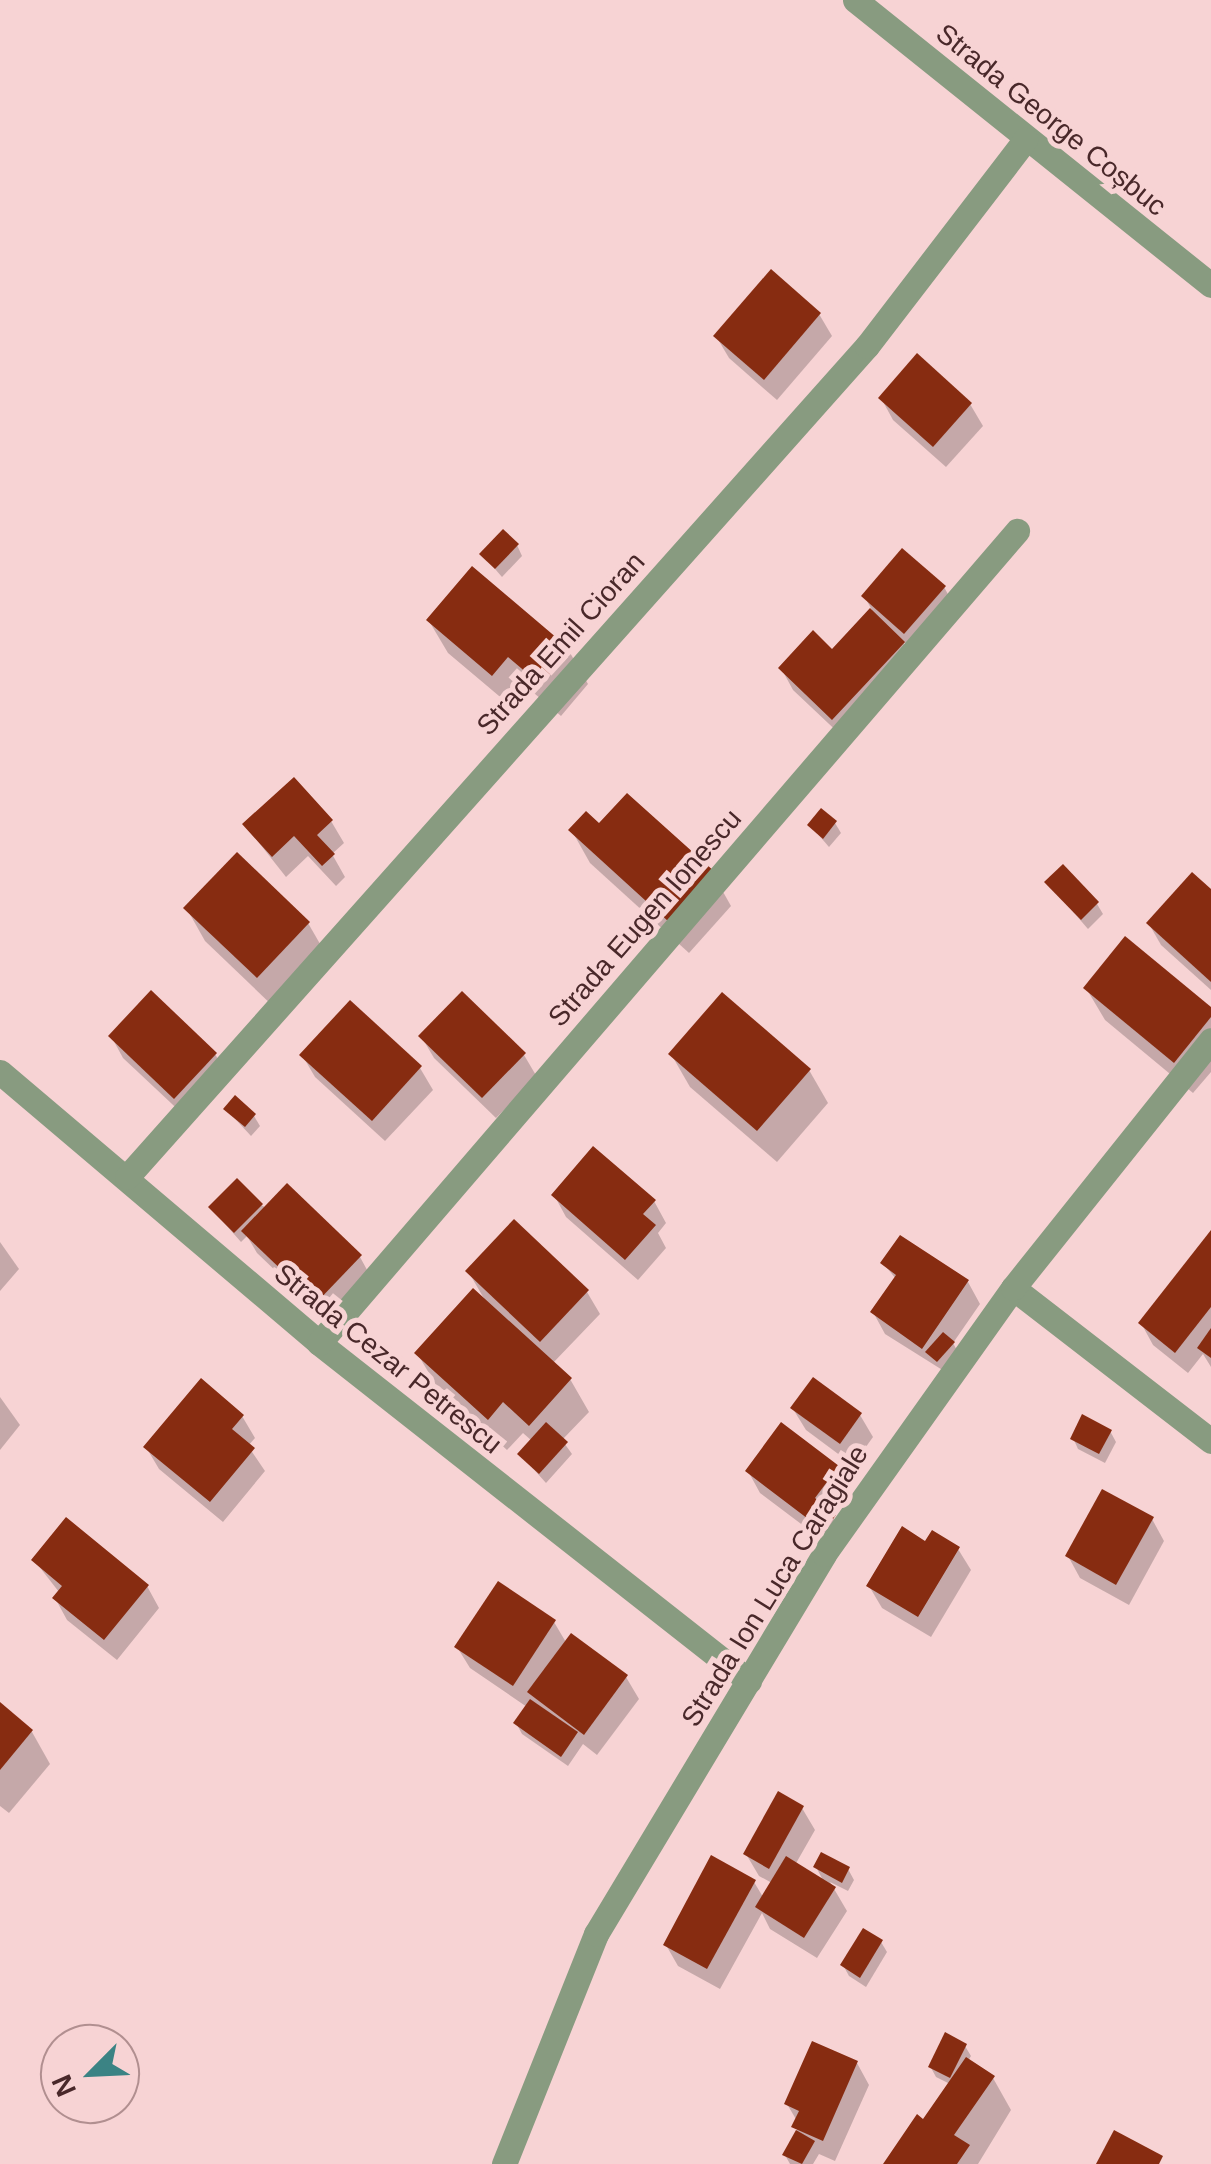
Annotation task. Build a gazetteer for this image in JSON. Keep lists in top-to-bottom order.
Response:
{
  "streets": {
    "street": [
      "Strada George Coșbuc",
      "Strada Emil Cioran",
      "Strada Eugen Ionescu",
      "Strada Cezar Petrescu",
      "Strada Ion Luca Caragiale"
    ]
  },
  "crossings": [
    ["Strada George Coșbuc", "Strada Emil Cioran"],
    ["Strada Emil Cioran", "Strada Cezar Petrescu"],
    ["Strada Eugen Ionescu", "Strada Cezar Petrescu"],
    ["Strada Cezar Petrescu", "Strada Ion Luca Caragiale"]
  ],
  "north": "bottom left"
}
